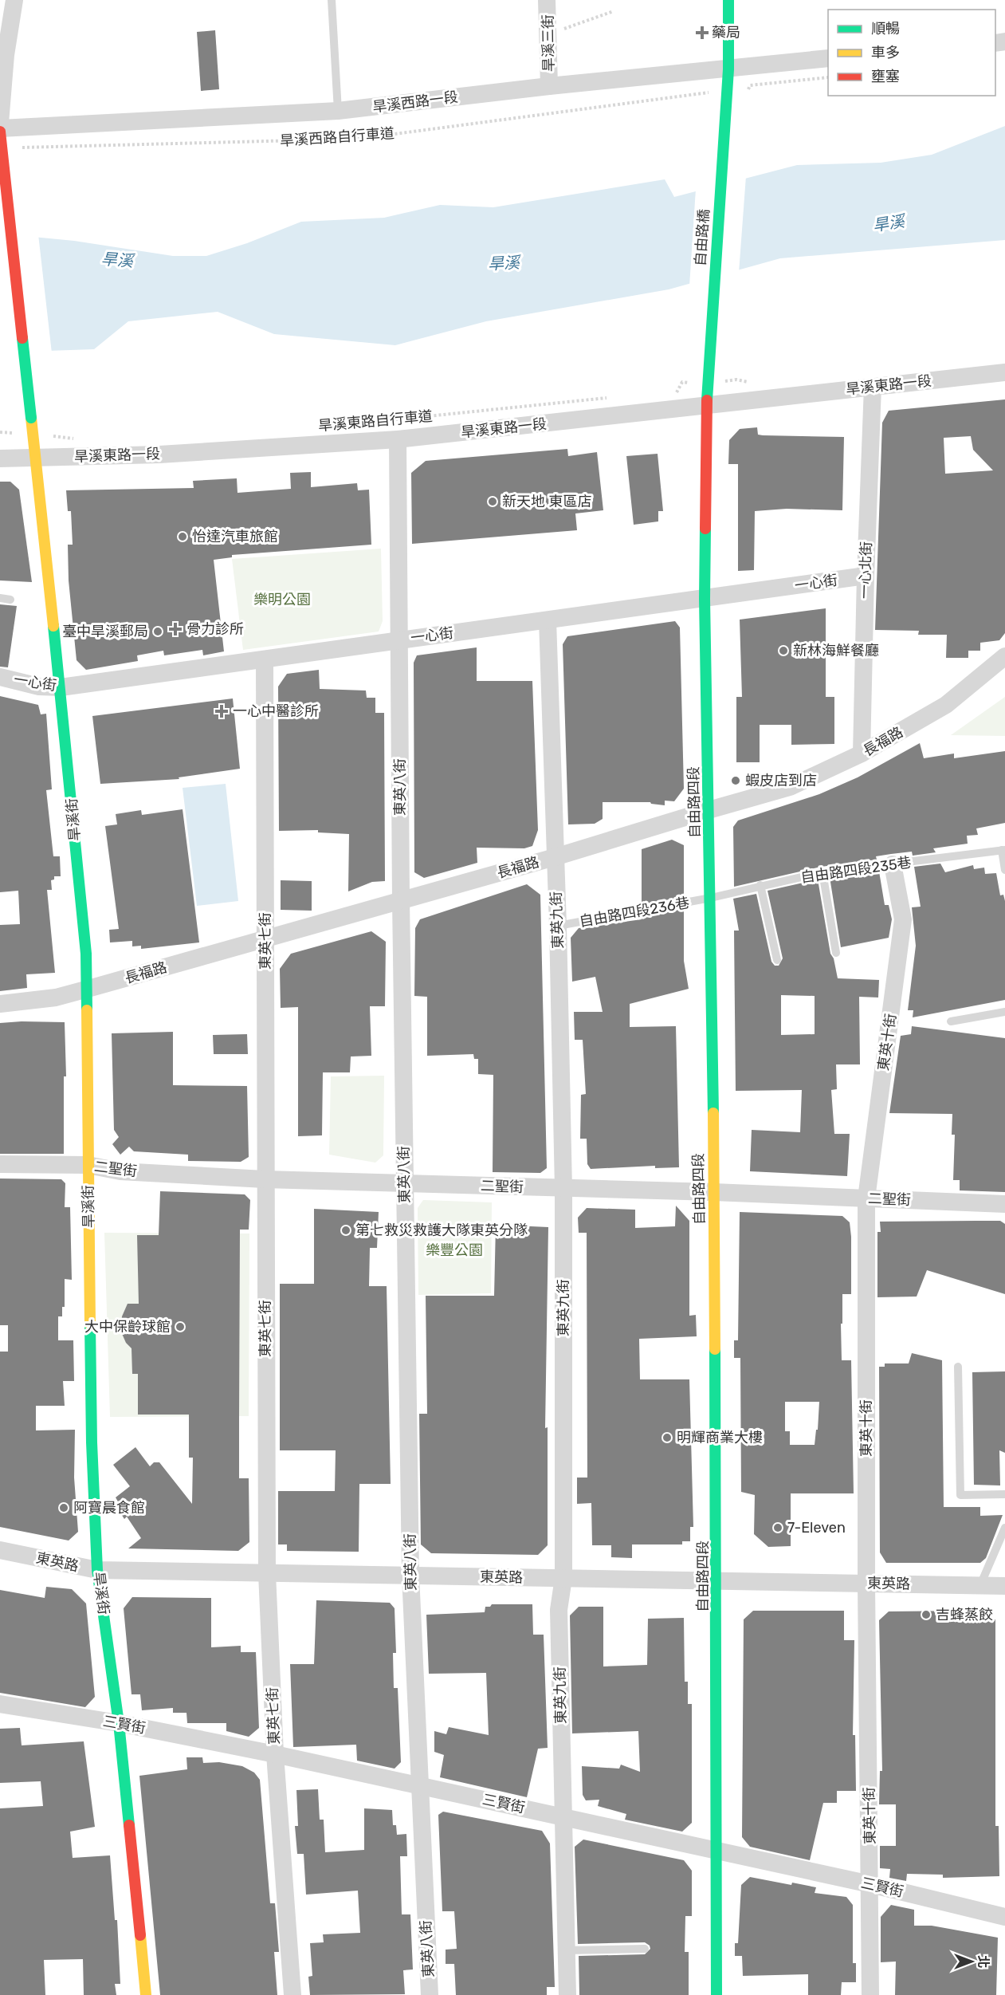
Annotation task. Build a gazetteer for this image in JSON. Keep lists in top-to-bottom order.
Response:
{
  "streets": {
    "street": [
      "旱溪三街",
      "旱溪西路一段",
      "自由路橋",
      "旱溪東路一段",
      "一心北街",
      "一心街",
      "長福路",
      "東英八街",
      "自由路四段",
      "旱溪街",
      "東英九街",
      "東英七街",
      "東英十街",
      "二聖街",
      "東英路",
      "三賢街"
    ],
    "lane": ["自由路四段235巷", "自由路四段236巷"],
    "path": ["旱溪西路自行車道", "旱溪東路自行車道"]
  },
  "crossings": [
    ["旱溪三街", "旱溪西路一段"],
    ["旱溪西路自行車道", "自由路橋"],
    ["自由路橋", "自由路四段"],
    ["旱溪東路一段", "一心北街"],
    ["旱溪東路一段", "東英八街"],
    ["旱溪東路一段", "自由路四段"],
    ["旱溪東路一段", "旱溪街"],
    ["一心北街", "一心街"],
    ["一心北街", "長福路"],
    ["一心街", "東英八街"],
    ["一心街", "自由路四段"],
    ["一心街", "旱溪街"],
    ["一心街", "東英九街"],
    ["一心街", "東英七街"],
    ["長福路", "東英八街"],
    ["長福路", "自由路四段"],
    ["長福路", "旱溪街"],
    ["長福路", "東英九街"],
    ["長福路", "東英七街"],
    ["東英八街", "二聖街"],
    ["東英八街", "東英路"],
    ["東英八街", "三賢街"],
    ["自由路四段", "自由路四段235巷"],
    ["自由路四段", "自由路四段236巷"],
    ["自由路四段", "二聖街"],
    ["自由路四段", "東英路"],
    ["自由路四段", "三賢街"],
    ["旱溪街", "二聖街"],
    ["旱溪街", "東英路"],
    ["旱溪街", "三賢街"],
    ["自由路四段235巷", "自由路四段236巷"],
    ["自由路四段235巷", "東英十街"],
    ["自由路四段236巷", "東英九街"],
    ["東英九街", "二聖街"],
    ["東英九街", "東英路"],
    ["東英九街", "三賢街"],
    ["東英七街", "二聖街"],
    ["東英七街", "東英路"],
    ["東英七街", "三賢街"],
    ["東英十街", "二聖街"],
    ["東英十街", "東英路"],
    ["東英十街", "三賢街"]
  ],
  "water": ["旱溪"],
  "parks": ["樂明公園", "樂豐公園"],
  "places": {
    "health": ["藥局", "骨力診所", "一心中醫診所"],
    "other": [
      "新天地 東區店",
      "怡達汽車旅館",
      "臺中旱溪郵局",
      "新林海鮮餐廳",
      "蝦皮店到店",
      "第七救災救護大隊東英分隊",
      "大中保齡球館",
      "明輝商業大樓",
      "阿寶晨食館",
      "7-Eleven",
      "吉蜂蒸餃"
    ]
  },
  "legend": ["順暢", "車多", "壅塞"],
  "north": "right"
}
